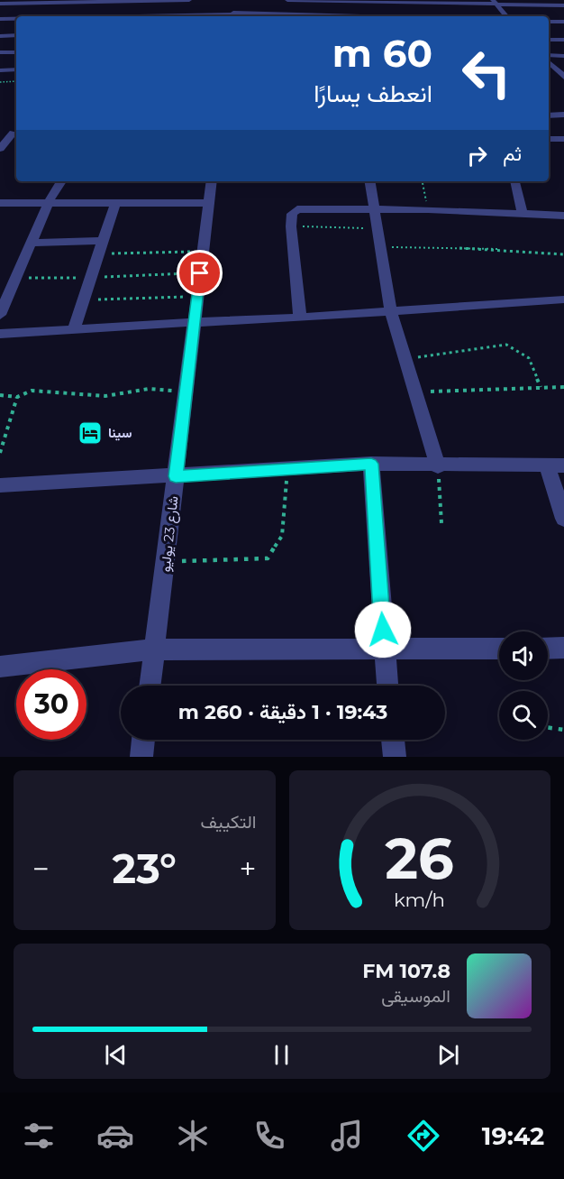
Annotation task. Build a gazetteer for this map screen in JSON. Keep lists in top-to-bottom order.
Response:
{
  "streets": {
    "street": ["شارع 23 يوليو"]
  },
  "places": {
    "hotel": ["سينا"]
  },
  "page": {
    "turn": ["60 m", "انعطف يسارًا"],
    "then": "ثم",
    "limit": "30",
    "trip": "19:43 · 1 دقيقة · 260 m",
    "tile": "التكييف",
    "heat": ["−", "23°", "+"],
    "song": ["107.8 FM", "الموسيقى"],
    "tabs": "19:42",
    "gauge": ["26", "km/h"]
  }
}
